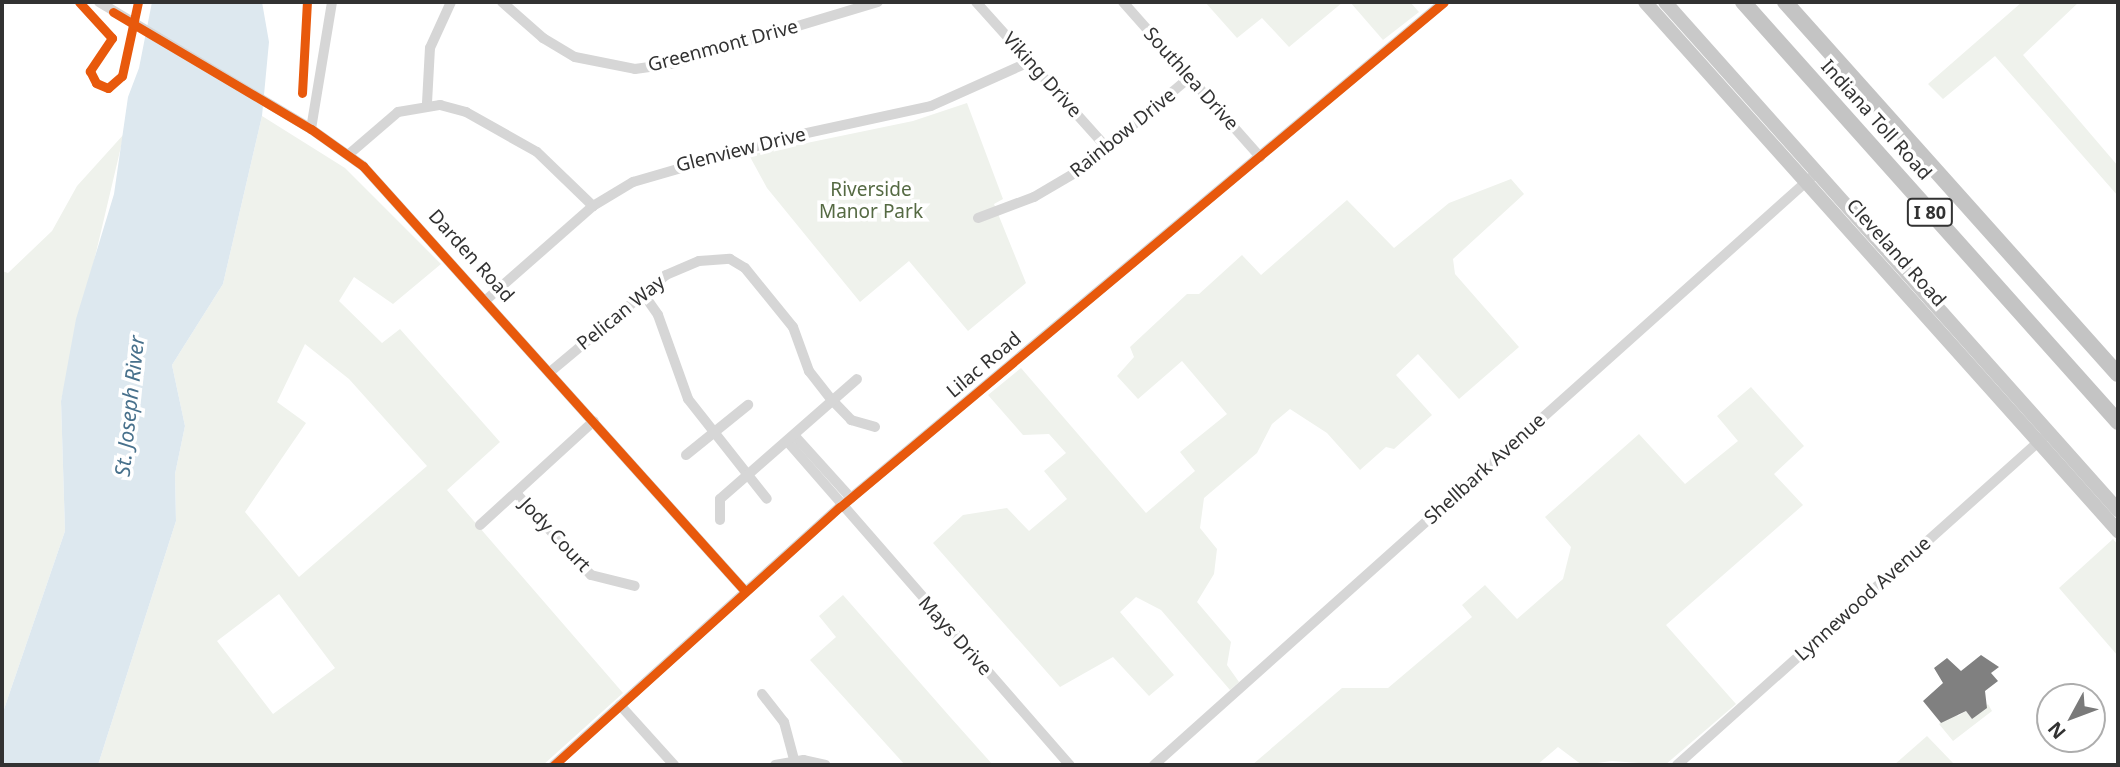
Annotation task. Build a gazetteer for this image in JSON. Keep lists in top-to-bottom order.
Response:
{
  "streets": {
    "highway": ["Indiana Toll Road", "I 80"],
    "main road": ["Cleveland Road"],
    "street": [
      "Greenmont Drive",
      "Viking Drive",
      "Southlea Drive",
      "Rainbow Drive",
      "Glenview Drive",
      "Darden Road",
      "Pelican Way",
      "Lilac Road",
      "Shellbark Avenue",
      "Jody Court",
      "Lynnewood Avenue",
      "Mays Drive"
    ]
  },
  "crossings": [
    ["Viking Drive", "Rainbow Drive"],
    ["Viking Drive", "Glenview Drive"],
    ["Southlea Drive", "Rainbow Drive"],
    ["Southlea Drive", "Lilac Road"],
    ["Glenview Drive", "Darden Road"],
    ["Cleveland Road", "Shellbark Avenue"],
    ["Cleveland Road", "Lynnewood Avenue"],
    ["Darden Road", "Pelican Way"],
    ["Darden Road", "Lilac Road"],
    ["Lilac Road", "Mays Drive"]
  ],
  "water": ["St. Joseph River"],
  "parks": ["Riverside Manor Park"],
  "north": "bottom left"
}
